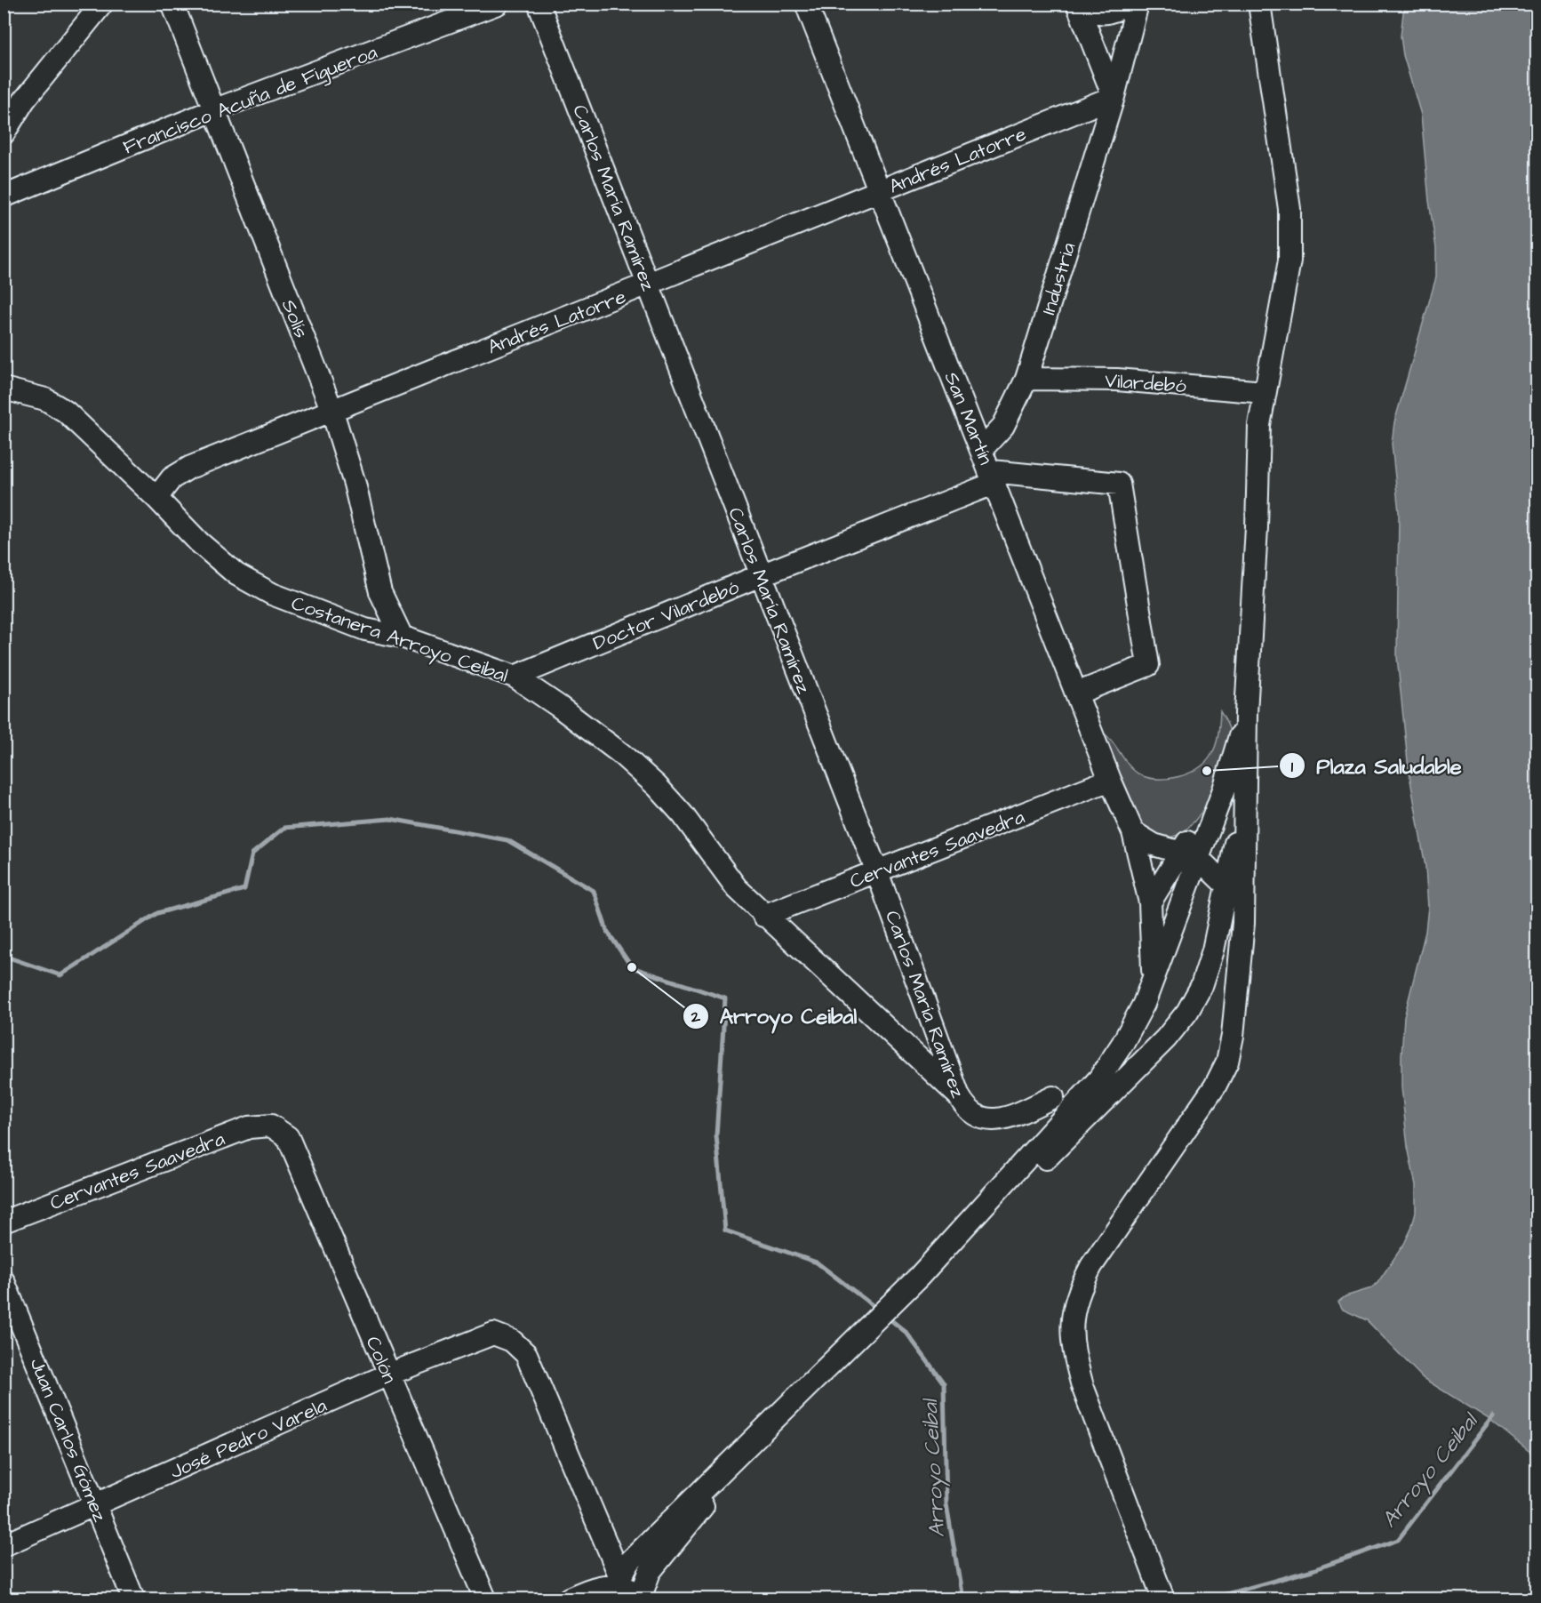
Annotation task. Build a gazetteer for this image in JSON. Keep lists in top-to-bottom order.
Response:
{
  "streets": {
    "street": [
      "Francisco Acuña de Figueroa",
      "Andrés Latorre",
      "Carlos María Ramírez",
      "Industria",
      "Solís",
      "Vilardebó",
      "San Martín",
      "Doctor Vilardebó",
      "Costanera Arroyo Ceibal",
      "Cervantes Saavedra",
      "Colón",
      "José Pedro Varela",
      "Juan Carlos Gómez"
    ]
  },
  "crossings": [
    ["Francisco Acuña de Figueroa", "Solís"],
    ["Andrés Latorre", "Carlos María Ramírez"],
    ["Andrés Latorre", "Industria"],
    ["Andrés Latorre", "Solís"],
    ["Andrés Latorre", "San Martín"],
    ["Andrés Latorre", "Costanera Arroyo Ceibal"],
    ["Carlos María Ramírez", "Doctor Vilardebó"],
    ["Carlos María Ramírez", "Costanera Arroyo Ceibal"],
    ["Carlos María Ramírez", "Cervantes Saavedra"],
    ["Industria", "Vilardebó"],
    ["Industria", "San Martín"],
    ["Solís", "Costanera Arroyo Ceibal"],
    ["San Martín", "Doctor Vilardebó"],
    ["San Martín", "Cervantes Saavedra"],
    ["Doctor Vilardebó", "Costanera Arroyo Ceibal"],
    ["Costanera Arroyo Ceibal", "Cervantes Saavedra"],
    ["Cervantes Saavedra", "Colón"],
    ["Colón", "José Pedro Varela"],
    ["José Pedro Varela", "Juan Carlos Gómez"]
  ],
  "water": ["Arroyo Ceibal"],
  "places": ["Plaza Saludable", "Arroyo Ceibal"]
}
